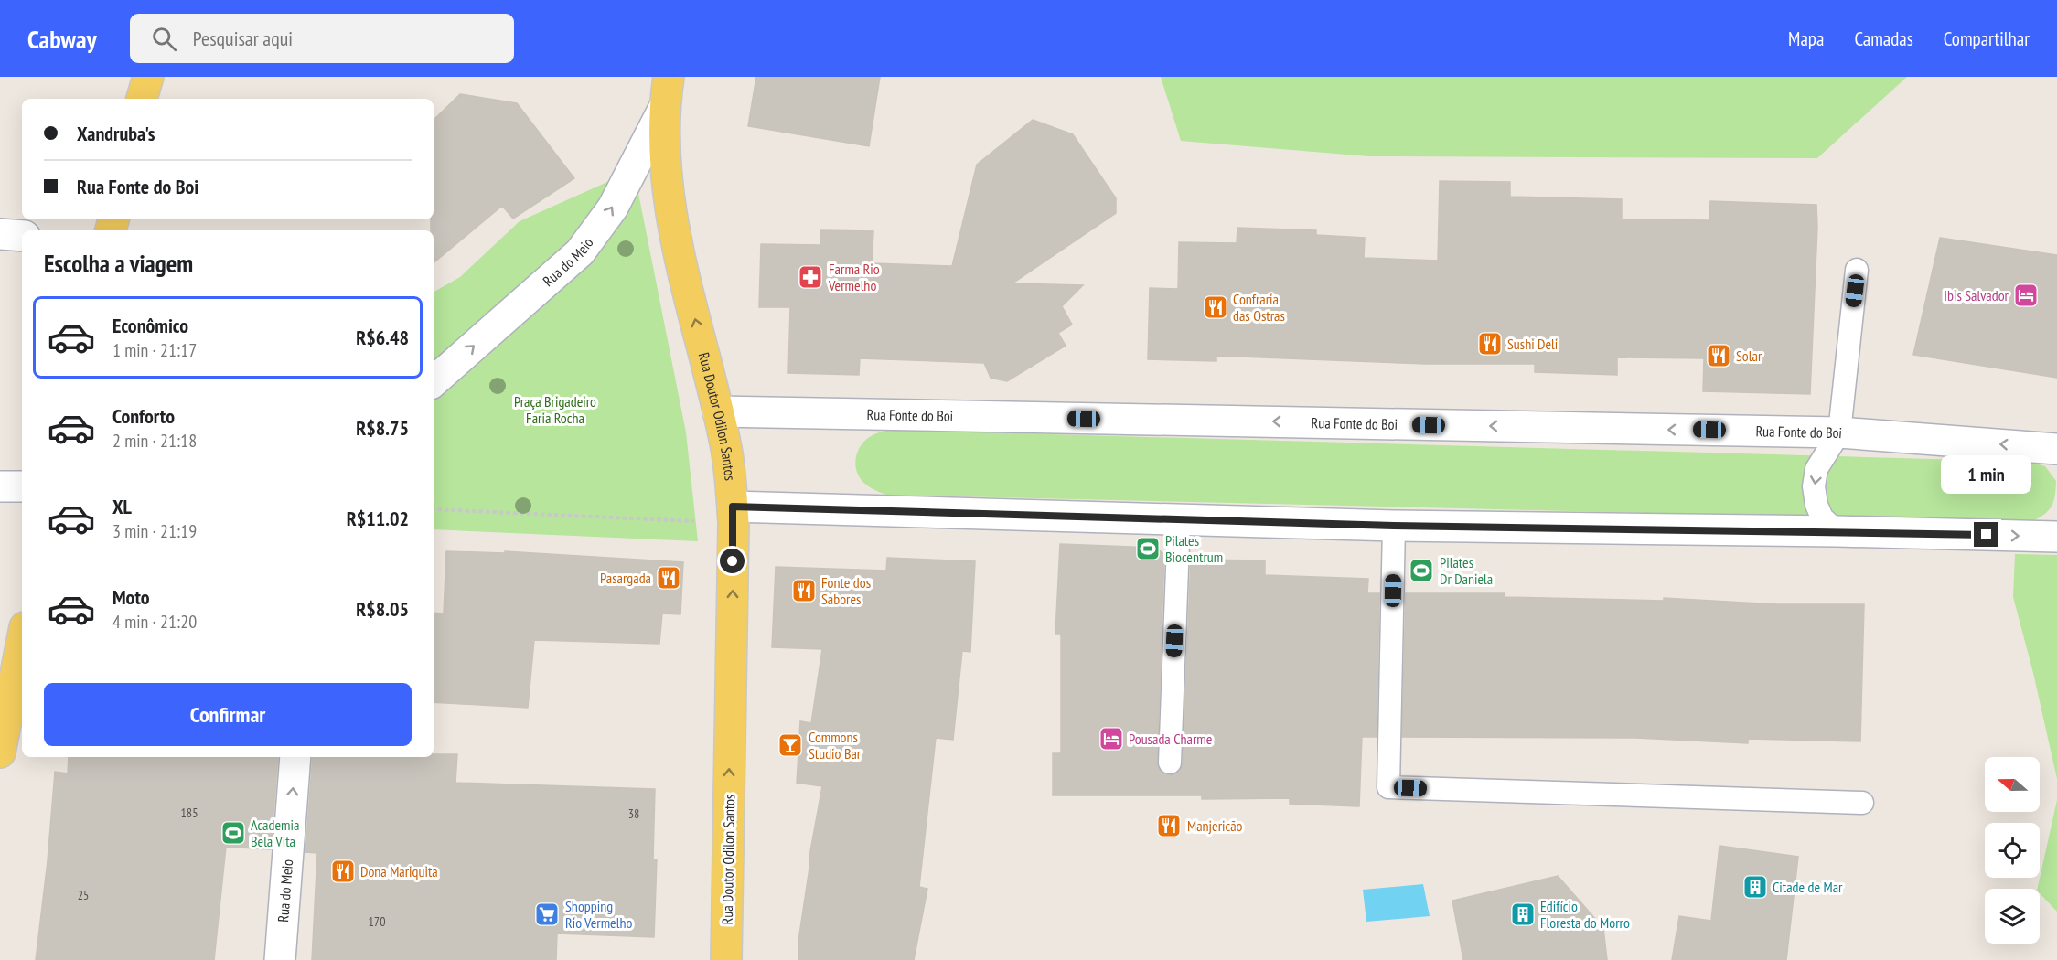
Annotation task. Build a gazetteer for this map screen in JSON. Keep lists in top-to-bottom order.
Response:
{
  "streets": {
    "main road": ["Rua Doutor Odilon Santos"],
    "street": ["Rua do Meio", "Rua Fonte do Boi"]
  },
  "crossings": [
    ["Rua do Meio", "Rua Doutor Odilon Santos"],
    ["Rua Fonte do Boi", "Rua Doutor Odilon Santos"]
  ],
  "one_way": ["Rua do Meio", "Rua Doutor Odilon Santos"],
  "parks": ["Praça Brigadeiro Faria Rocha"],
  "places": {
    "pharmacy": ["Farma Rio Vermelho"],
    "hotel": ["Ibis Salvador", "Pousada Charme"],
    "restaurant": [
      "Confraria das Ostras",
      "Sushi Deli",
      "Solar",
      "Pasargada",
      "Fonte dos Sabores",
      "Manjericão",
      "Dona Mariquita"
    ],
    "sports": ["Pilates Biocentrum", "Pilates Dr Daniela", "Academia Bela Vita"],
    "bar": ["Commons Studio Bar"],
    "building": ["Citade de Mar", "Edifício Floresta do Morro"],
    "supermarket": ["Shopping Rio Vermelho"]
  },
  "house_numbers": [
    "185",
    "38",
    "25",
    "170"
  ],
  "north": "left",
  "page": {
    "header": "Cabway",
    "search": "Pesquisar aqui",
    "nav": ["Mapa", "Camadas", "Compartilhar"],
    "banner": ["Xandruba's", "Rua Fonte do Boi"],
    "heading": "Escolha a viagem",
    "list": [
      {
        "name": "Econômico",
        "note": "1 min · 21:17",
        "value": "R$6.48"
      },
      {
        "name": "Conforto",
        "note": "2 min · 21:18",
        "value": "R$8.75"
      },
      {
        "name": "XL",
        "note": "3 min · 21:19",
        "value": "R$11.02"
      },
      {
        "name": "Moto",
        "note": "4 min · 21:20",
        "value": "R$8.05"
      }
    ],
    "bubble": "1 min",
    "buttons": "Confirmar"
  }
}
